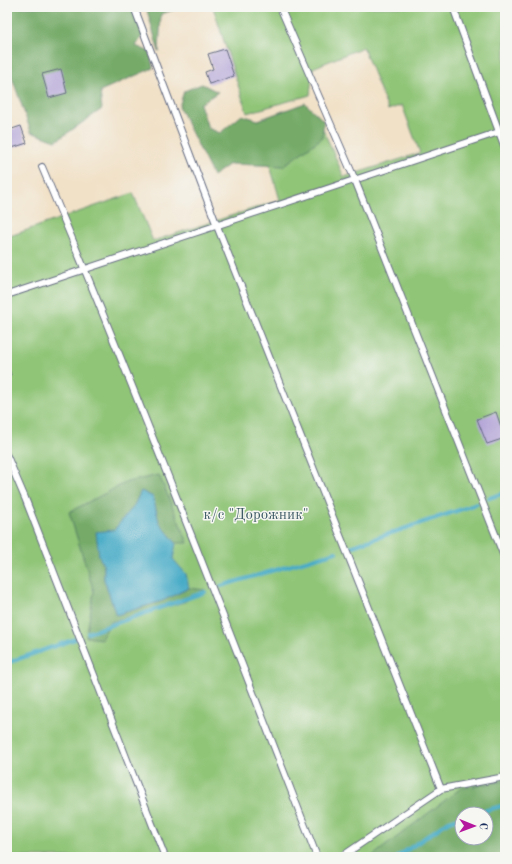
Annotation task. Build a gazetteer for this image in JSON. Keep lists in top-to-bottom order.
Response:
{
  "parks": ["к/с \"Дорожник\""],
  "north": "right"
}
